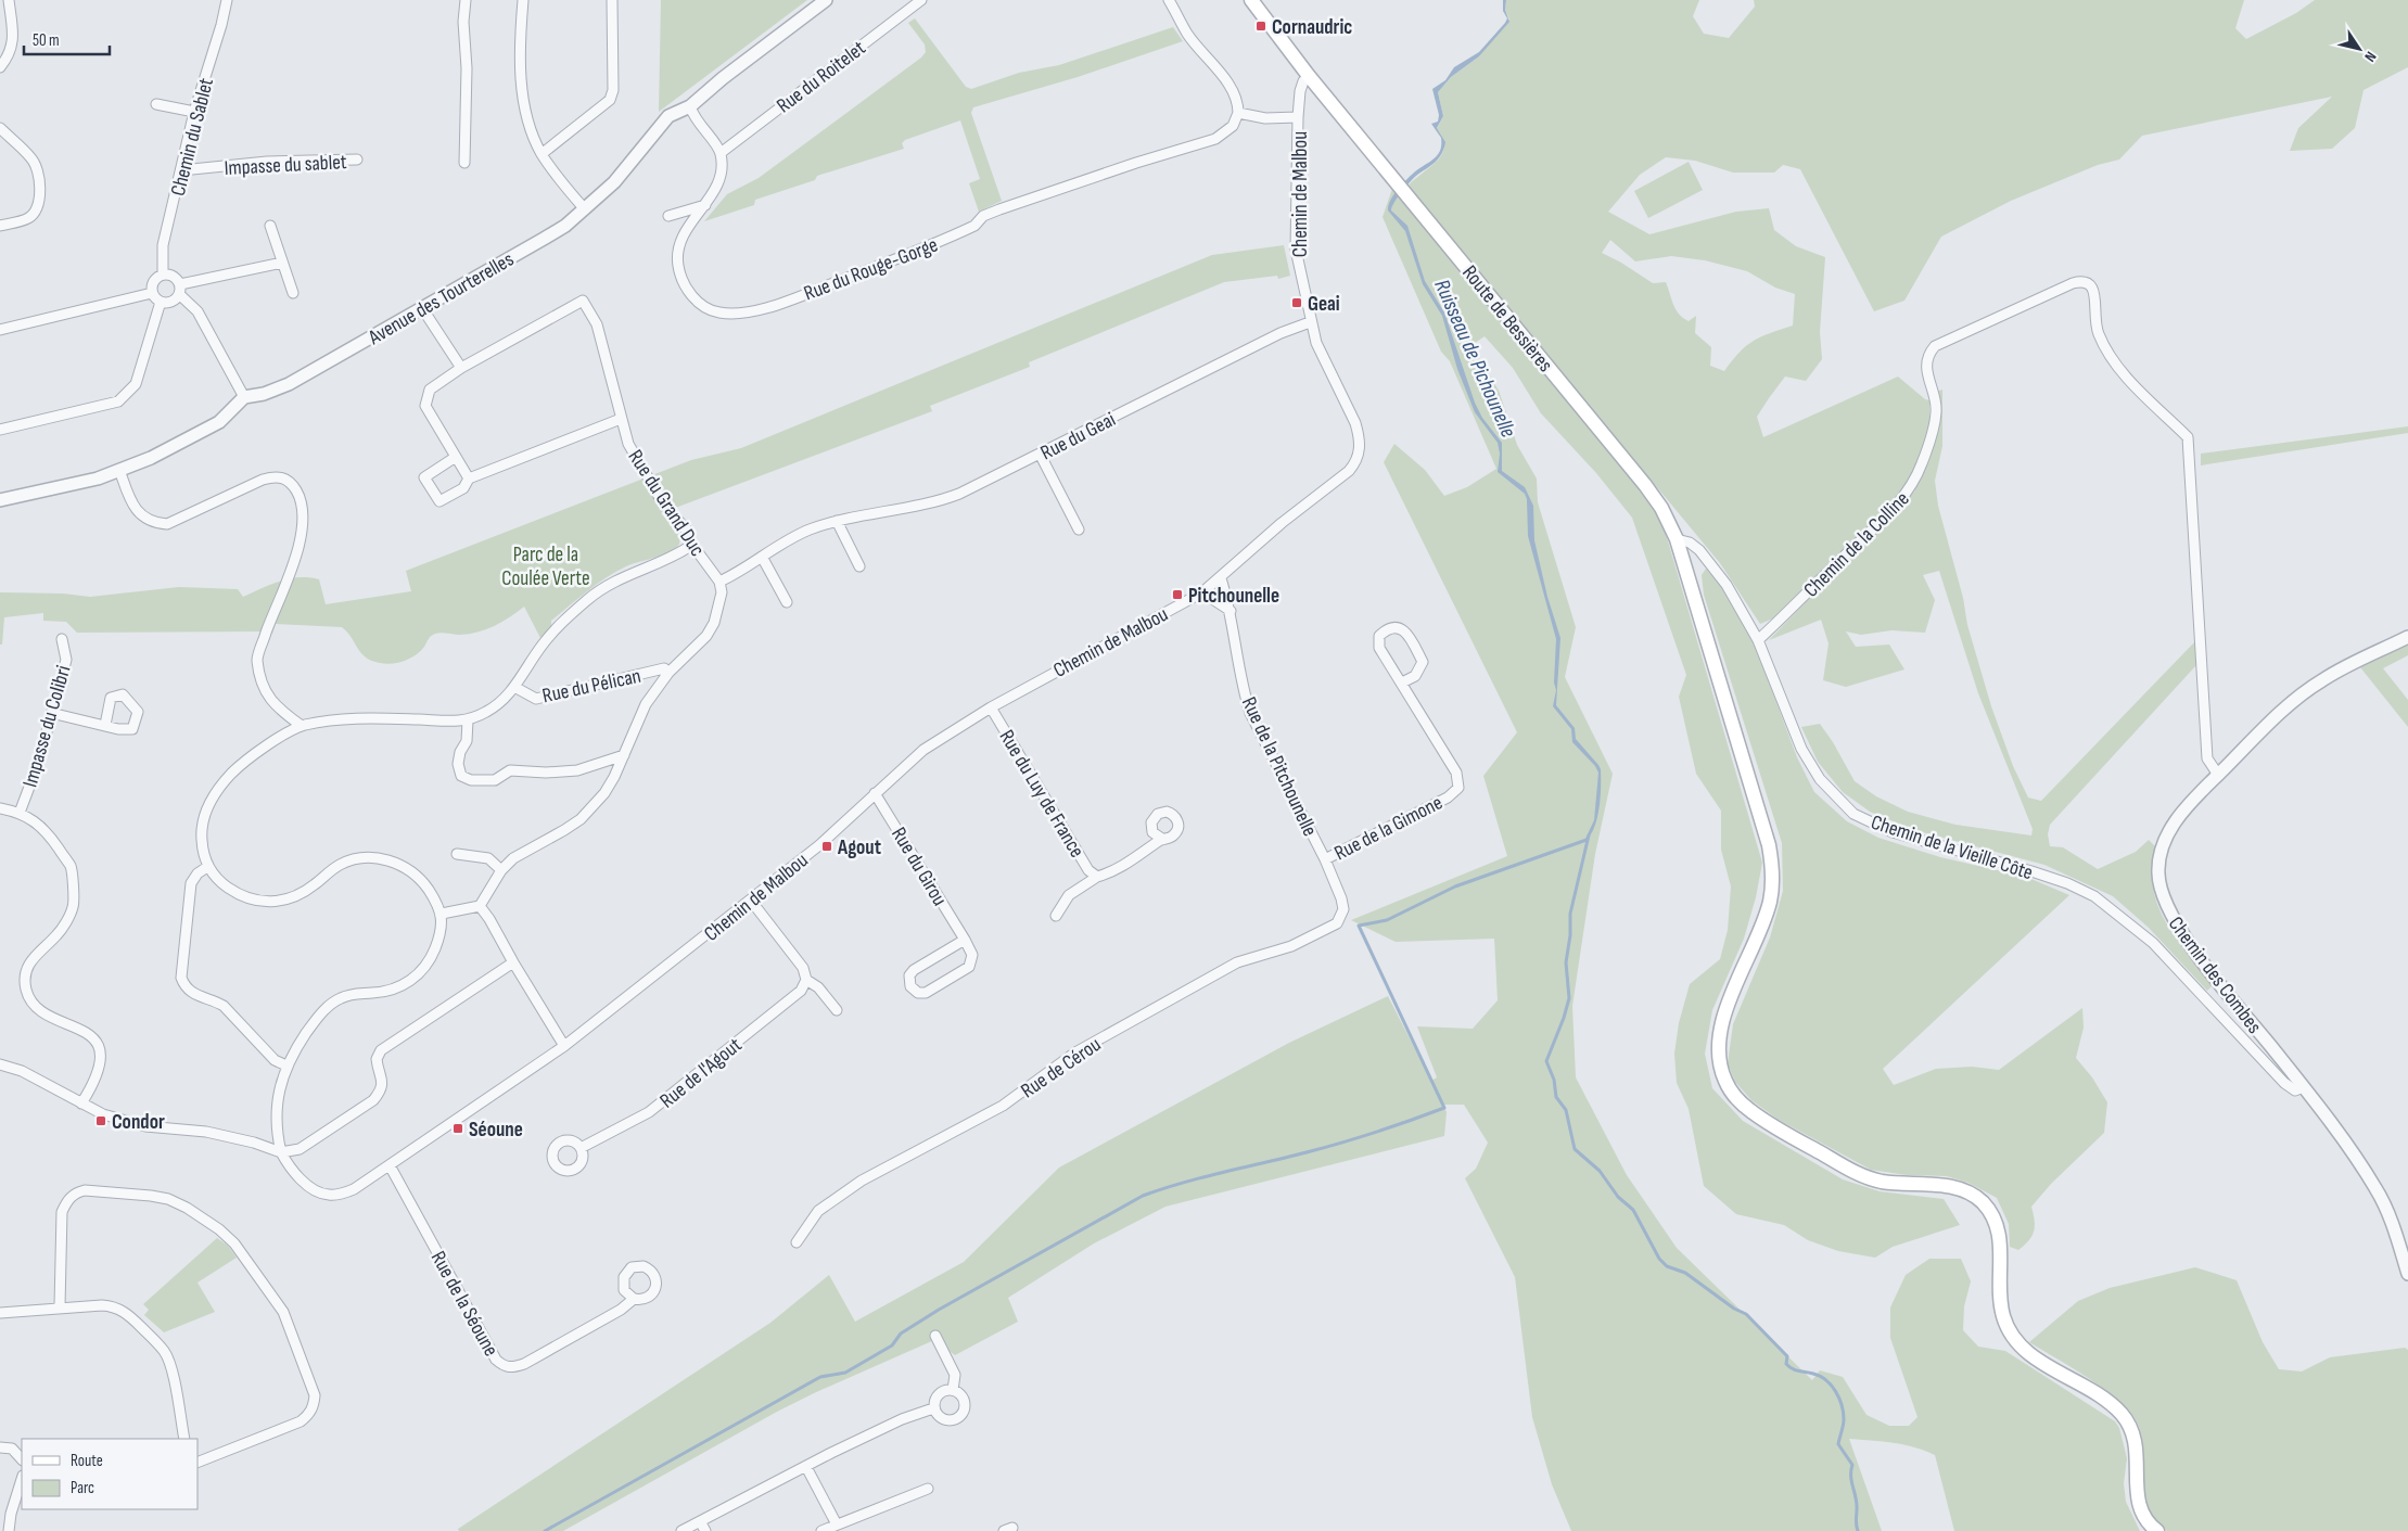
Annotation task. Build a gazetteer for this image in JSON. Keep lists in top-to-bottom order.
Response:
{
  "streets": {
    "main road": ["Route de Bessières"],
    "street": [
      "Rue du Roitelet",
      "Chemin du Sablet",
      "Impasse du sablet",
      "Chemin de Malbou",
      "Rue du Rouge-Gorge",
      "Avenue des Tourterelles",
      "Rue du Geai",
      "Rue du Grand Duc",
      "Chemin de la Colline",
      "Rue du Pélican",
      "Impasse du Colibri",
      "Rue de la Pitchounelle",
      "Rue du Luy de France",
      "Rue de la Gimone",
      "Chemin de la Vieille Côte",
      "Rue du Girou",
      "Chemin des Combes",
      "Rue de Cérou",
      "Rue de l'Agout",
      "Rue de la Séoune"
    ]
  },
  "crossings": [
    ["Rue du Roitelet", "Rue du Rouge-Gorge"],
    ["Chemin du Sablet", "Impasse du sablet"],
    ["Chemin de Malbou", "Route de Bessières"],
    ["Chemin de Malbou", "Rue du Geai"],
    ["Chemin de Malbou", "Rue de la Pitchounelle"],
    ["Chemin de Malbou", "Rue du Luy de France"],
    ["Chemin de Malbou", "Rue du Girou"],
    ["Chemin de Malbou", "Rue de la Séoune"],
    ["Route de Bessières", "Chemin de la Vieille Côte"],
    ["Rue du Geai", "Rue du Grand Duc"],
    ["Chemin de la Colline", "Chemin de la Vieille Côte"],
    ["Chemin de la Colline", "Chemin des Combes"],
    ["Rue de la Pitchounelle", "Rue de la Gimone"],
    ["Rue de la Pitchounelle", "Rue de Cérou"],
    ["Chemin de la Vieille Côte", "Chemin des Combes"]
  ],
  "water": ["Ruisseau de Pichounelle"],
  "parks": ["Parc de la Coulée Verte"],
  "places": {
    "transit": [
      "Cornaudric",
      "Geai",
      "Pitchounelle",
      "Agout",
      "Condor",
      "Séoune"
    ]
  },
  "legend": ["Route", "Parc"],
  "scale_bar": "50 m",
  "north": "bottom right"
}
